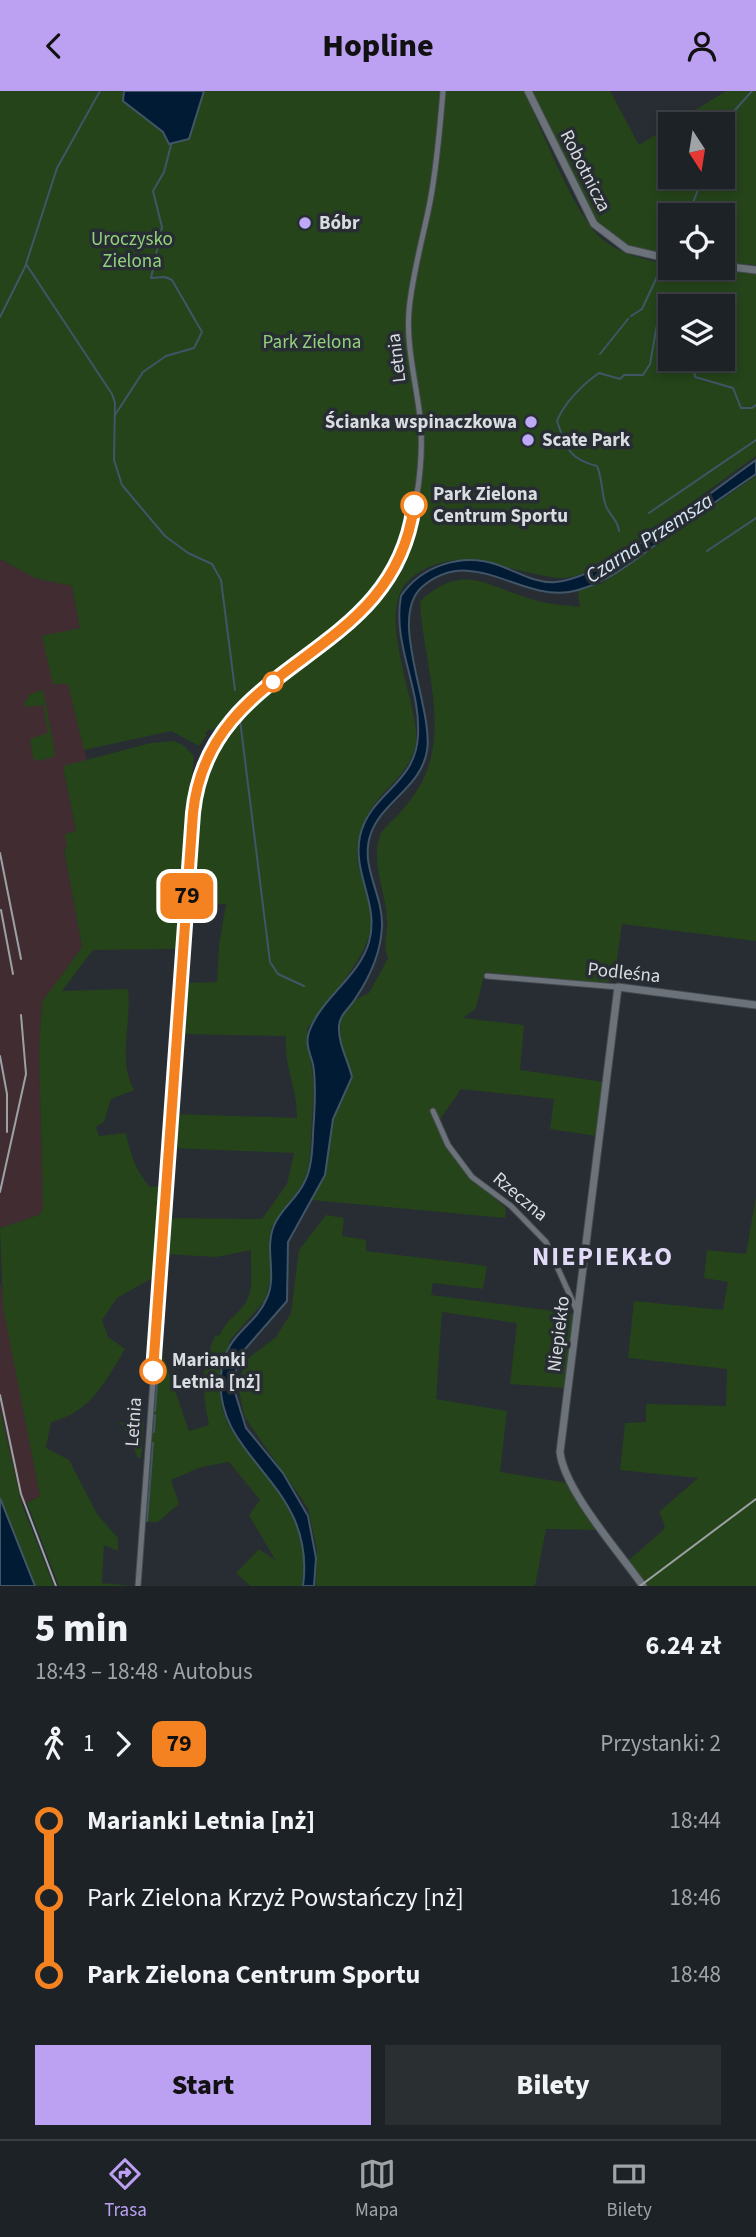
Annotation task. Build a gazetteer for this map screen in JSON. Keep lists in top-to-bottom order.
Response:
{
  "streets": {
    "street": [
      "Robotnicza",
      "Letnia",
      "Podleśna",
      "Rzeczna",
      "Niepiekło"
    ]
  },
  "crossings": [
    ["Podleśna", "Niepiekło"],
    ["Rzeczna", "Niepiekło"]
  ],
  "districts": ["NIEPIEKŁO"],
  "water": ["Czarna Przemsza"],
  "parks": ["Uroczysko Zielona", "Park Zielona"],
  "places": [
    "Bóbr",
    "Ścianka wspinaczkowa",
    "Scate Park",
    "Park Zielona Centrum Sportu",
    "Marianki Letnia [nż]"
  ],
  "lines": ["bus line 79"],
  "north": "bottom",
  "page": {
    "header": "Hopline",
    "on_map": "79",
    "heading": ["5 min", "18:43 – 18:48 · Autobus", "6.24 zł"],
    "legs": ["1", "79", "Przystanki: 2"],
    "list": [
      {
        "name": "Marianki Letnia [nż]",
        "value": "18:44"
      },
      {
        "name": "Park Zielona Krzyż Powstańczy [nż]",
        "value": "18:46"
      },
      {
        "name": "Park Zielona Centrum Sportu",
        "value": "18:48"
      }
    ],
    "buttons": ["Start", "Bilety"],
    "tabs": ["Trasa", "Mapa", "Bilety"]
  }
}
